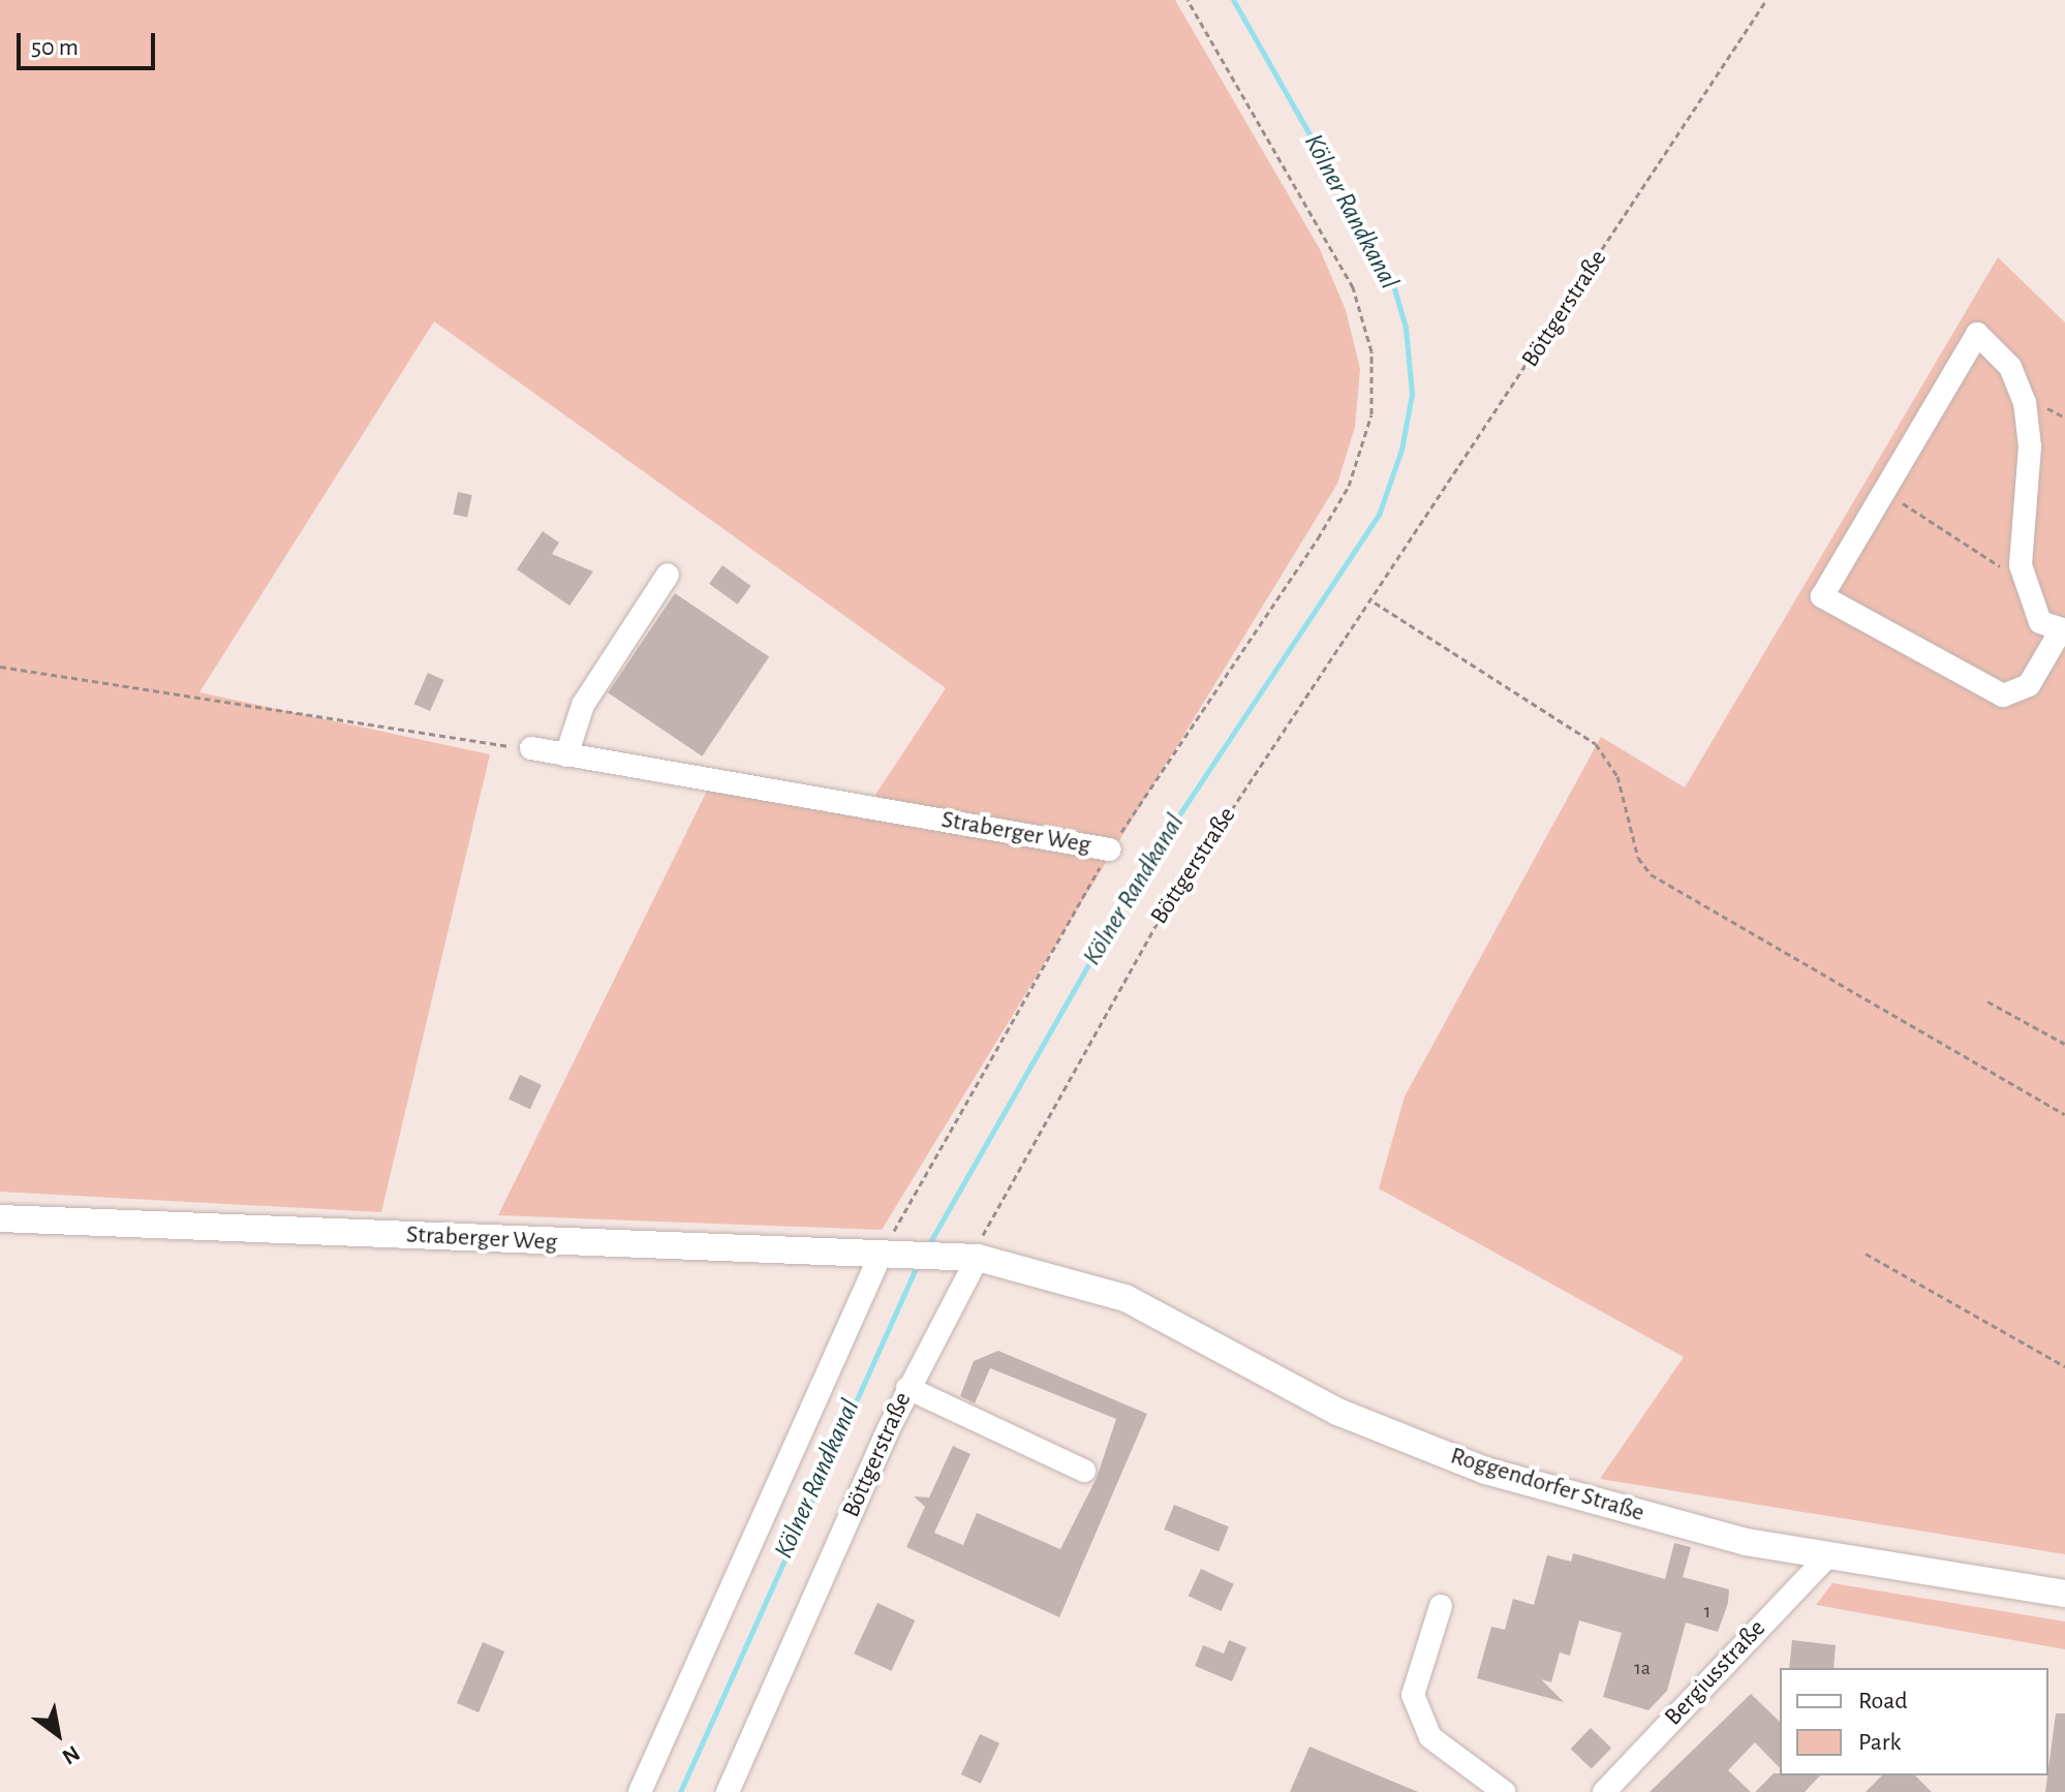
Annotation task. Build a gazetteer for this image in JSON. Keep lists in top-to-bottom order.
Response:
{
  "streets": {
    "main road": ["Straberger Weg", "Roggendorfer Straße"],
    "street": ["Böttgerstraße", "Bergiusstraße"]
  },
  "crossings": [
    ["Böttgerstraße", "Straberger Weg"],
    ["Böttgerstraße", "Roggendorfer Straße"],
    ["Straberger Weg", "Roggendorfer Straße"],
    ["Roggendorfer Straße", "Bergiusstraße"]
  ],
  "water": ["Kölner Randkanal"],
  "house_numbers": ["1", "1a"],
  "legend": ["Road", "Park"],
  "scale_bar": "50 m",
  "north": "bottom right"
}
